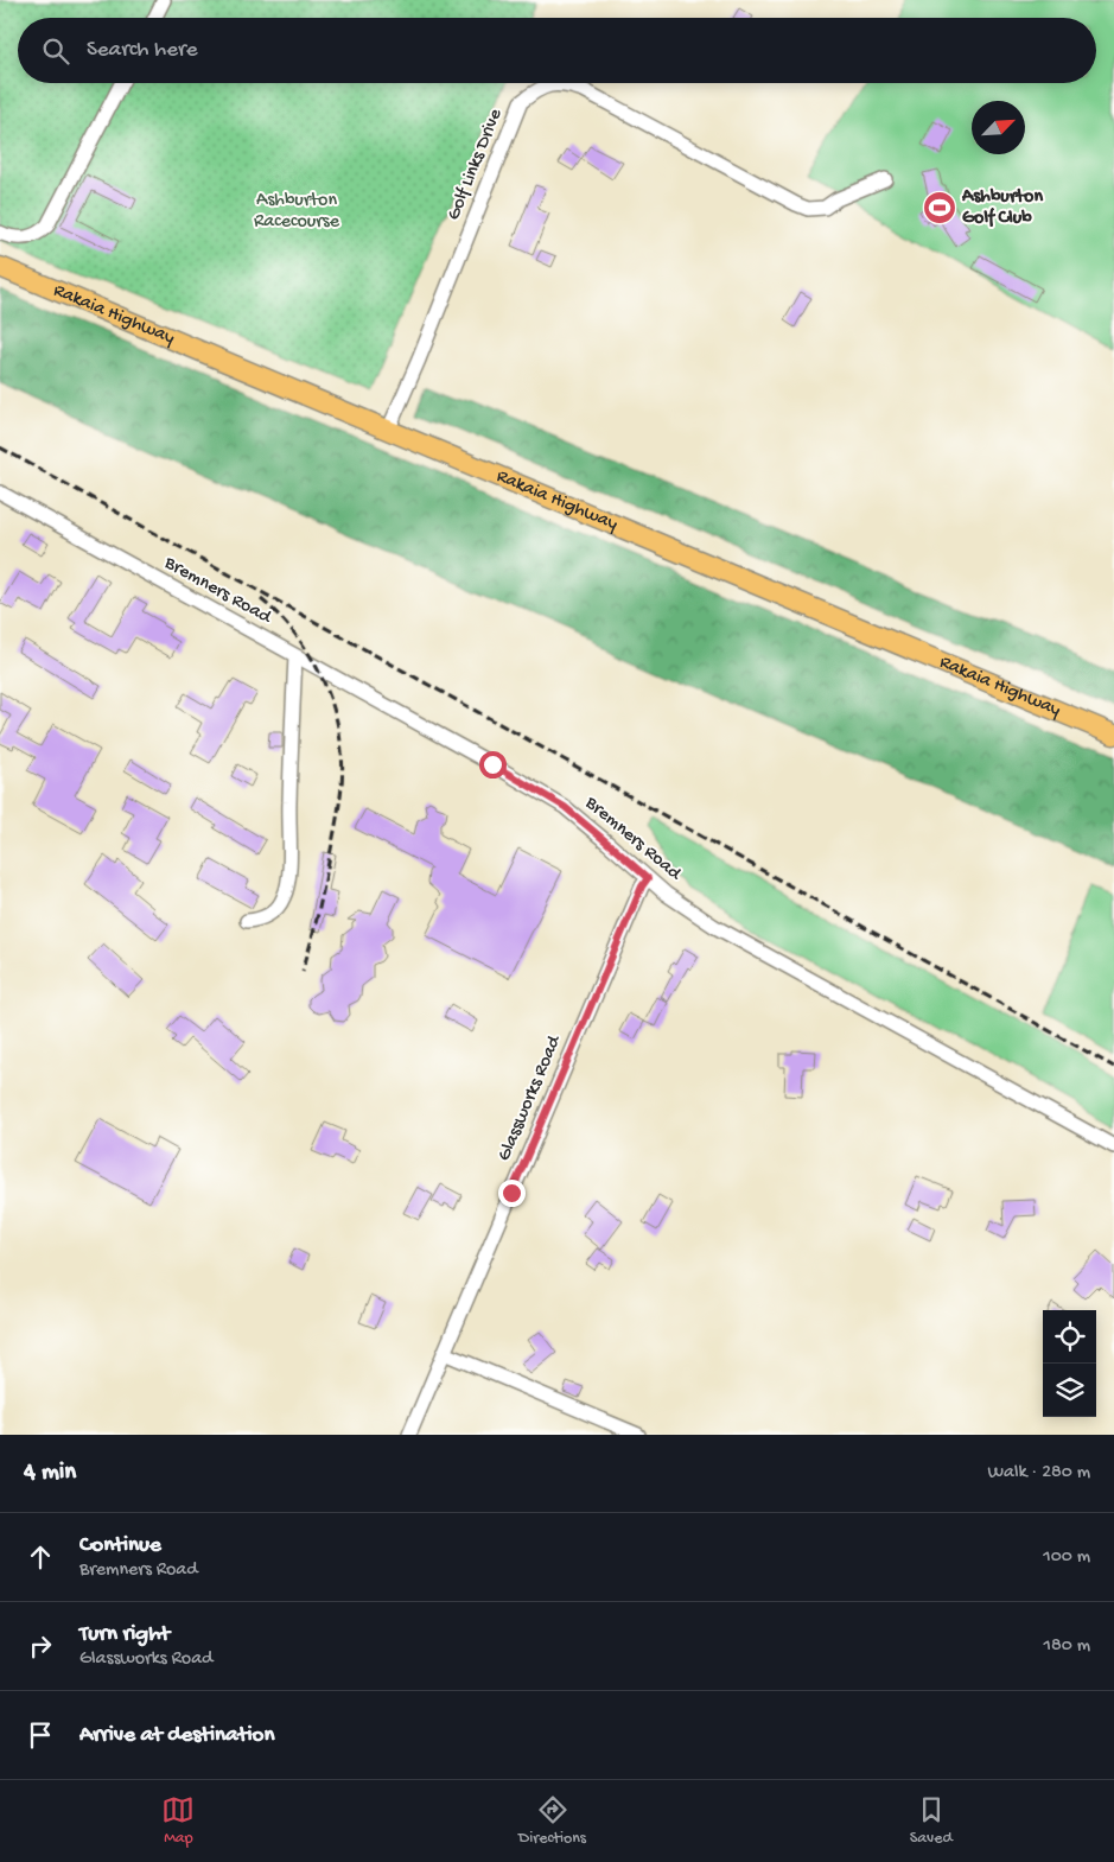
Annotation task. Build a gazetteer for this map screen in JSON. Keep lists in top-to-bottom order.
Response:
{
  "streets": {
    "highway": ["Rakaia Highway"],
    "street": ["Golf Links Drive", "Bremners Road", "Glassworks Road"]
  },
  "crossings": [
    ["Golf Links Drive", "Rakaia Highway"],
    ["Bremners Road", "Glassworks Road"]
  ],
  "parks": ["Ashburton Racecourse"],
  "places": {
    "sports": ["Ashburton Golf Club"]
  },
  "north": "top right",
  "page": {
    "search": "Search here",
    "heading": ["4 min", "Walk · 280 m"],
    "list": [
      ["Continue", "Bremners Road", "100 m"],
      ["Turn right", "Glassworks Road", "180 m"],
      "Arrive at destination"
    ],
    "nav": ["Map", "Directions", "Saved"]
  }
}
